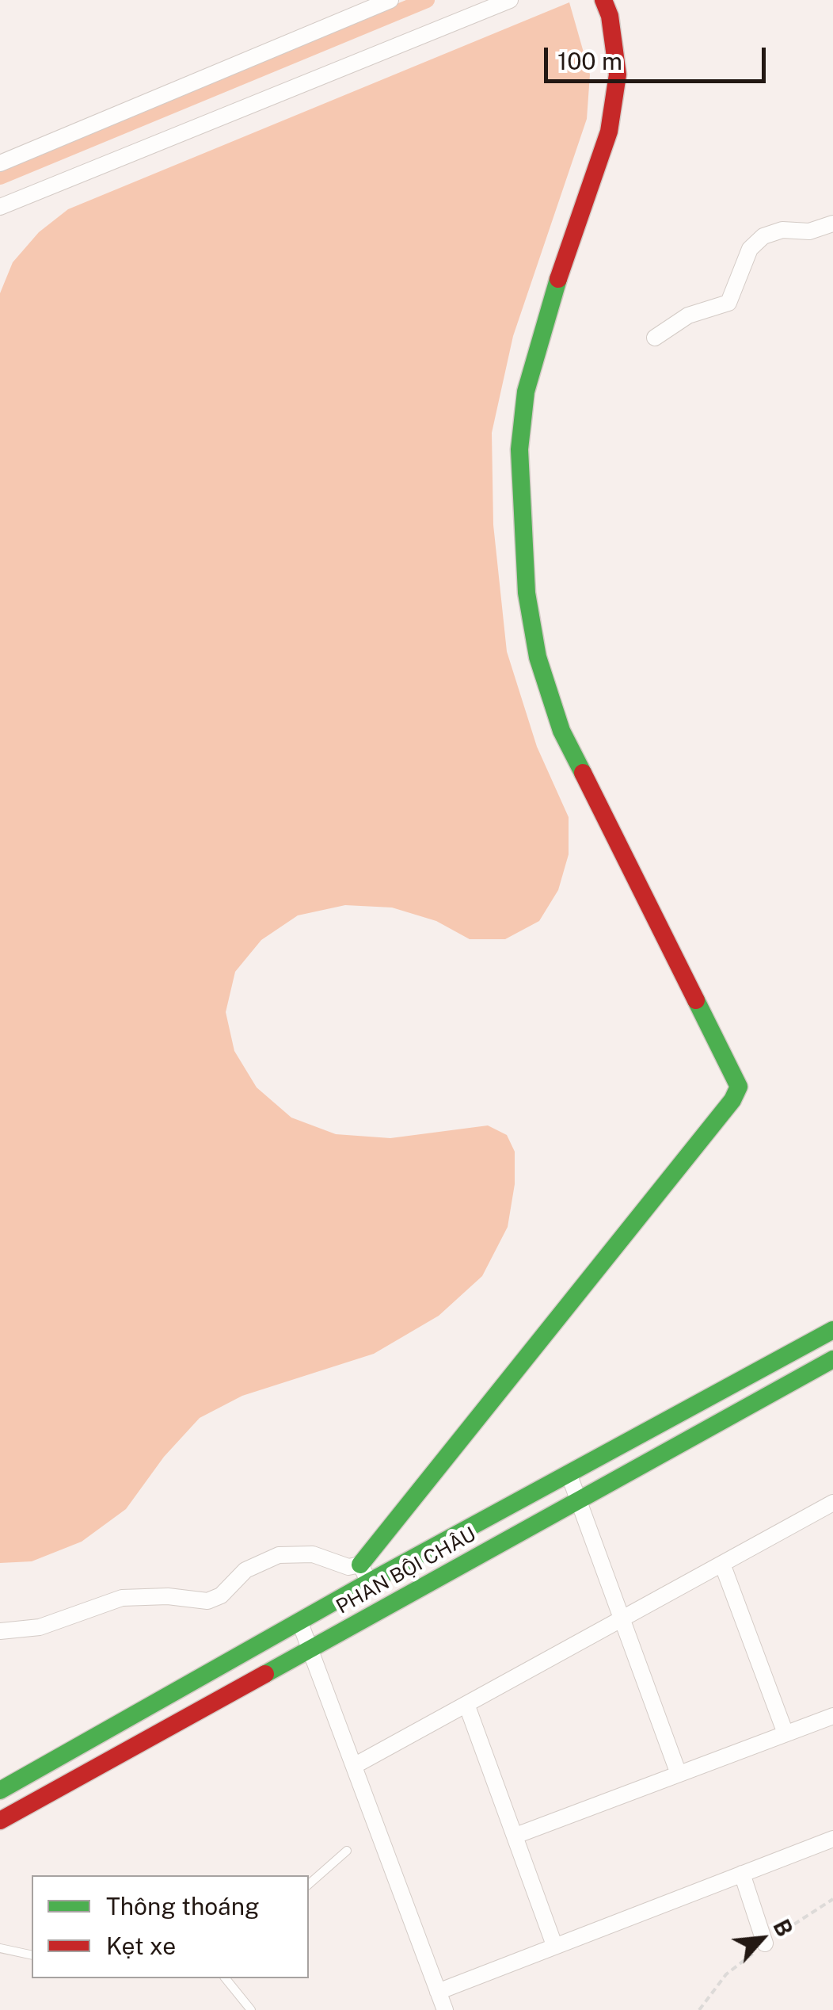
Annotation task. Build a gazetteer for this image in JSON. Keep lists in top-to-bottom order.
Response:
{
  "streets": {
    "street": ["PHAN BỘI CHÂU"]
  },
  "legend": ["Thông thoáng", "Kẹt xe"],
  "scale_bar": "100 m",
  "north": "top right"
}
